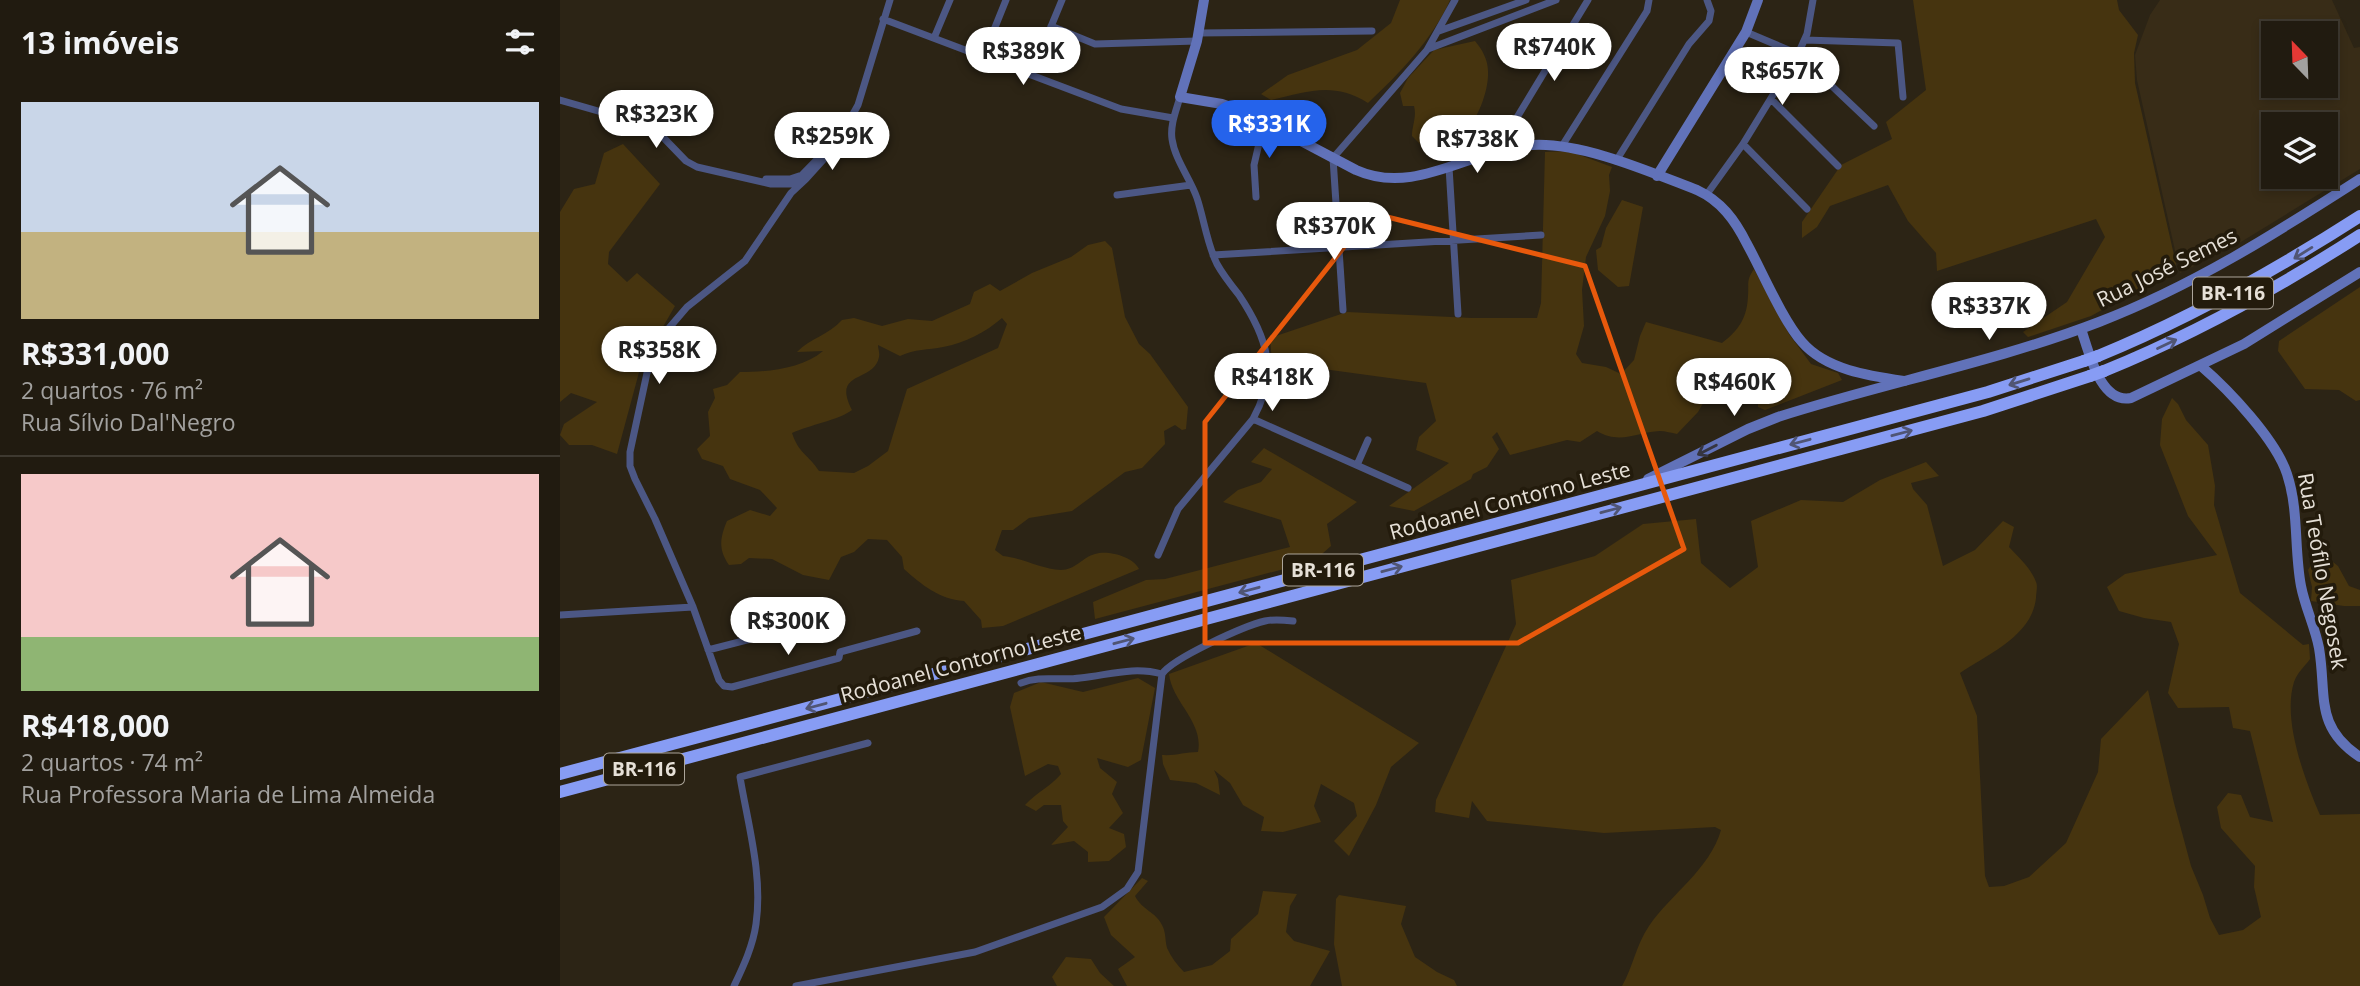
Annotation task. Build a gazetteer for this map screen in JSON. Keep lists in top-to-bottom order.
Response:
{
  "streets": {
    "highway": ["BR-116", "Rodoanel Contorno Leste"],
    "street": ["Rua José Semes", "Rua Teófilo Negosek"]
  },
  "crossings": [
    ["Rua José Semes", "Rodoanel Contorno Leste"]
  ],
  "north": "top left",
  "page": {
    "heading": "13 imóveis",
    "price": [
      "R$740K",
      "R$389K",
      "R$657K",
      "R$323K",
      "R$331K",
      "R$259K",
      "R$738K",
      "R$370K",
      "R$337K",
      "R$358K",
      "R$418K",
      "R$460K",
      "R$300K"
    ],
    "list": [
      {
        "name": "R$331,000",
        "note": "2 quartos · 76 m² · Rua Sílvio Dal'Negro"
      },
      {
        "name": "R$418,000",
        "note": "2 quartos · 74 m² · Rua Professora Maria de Lima Almeida"
      }
    ]
  }
}
